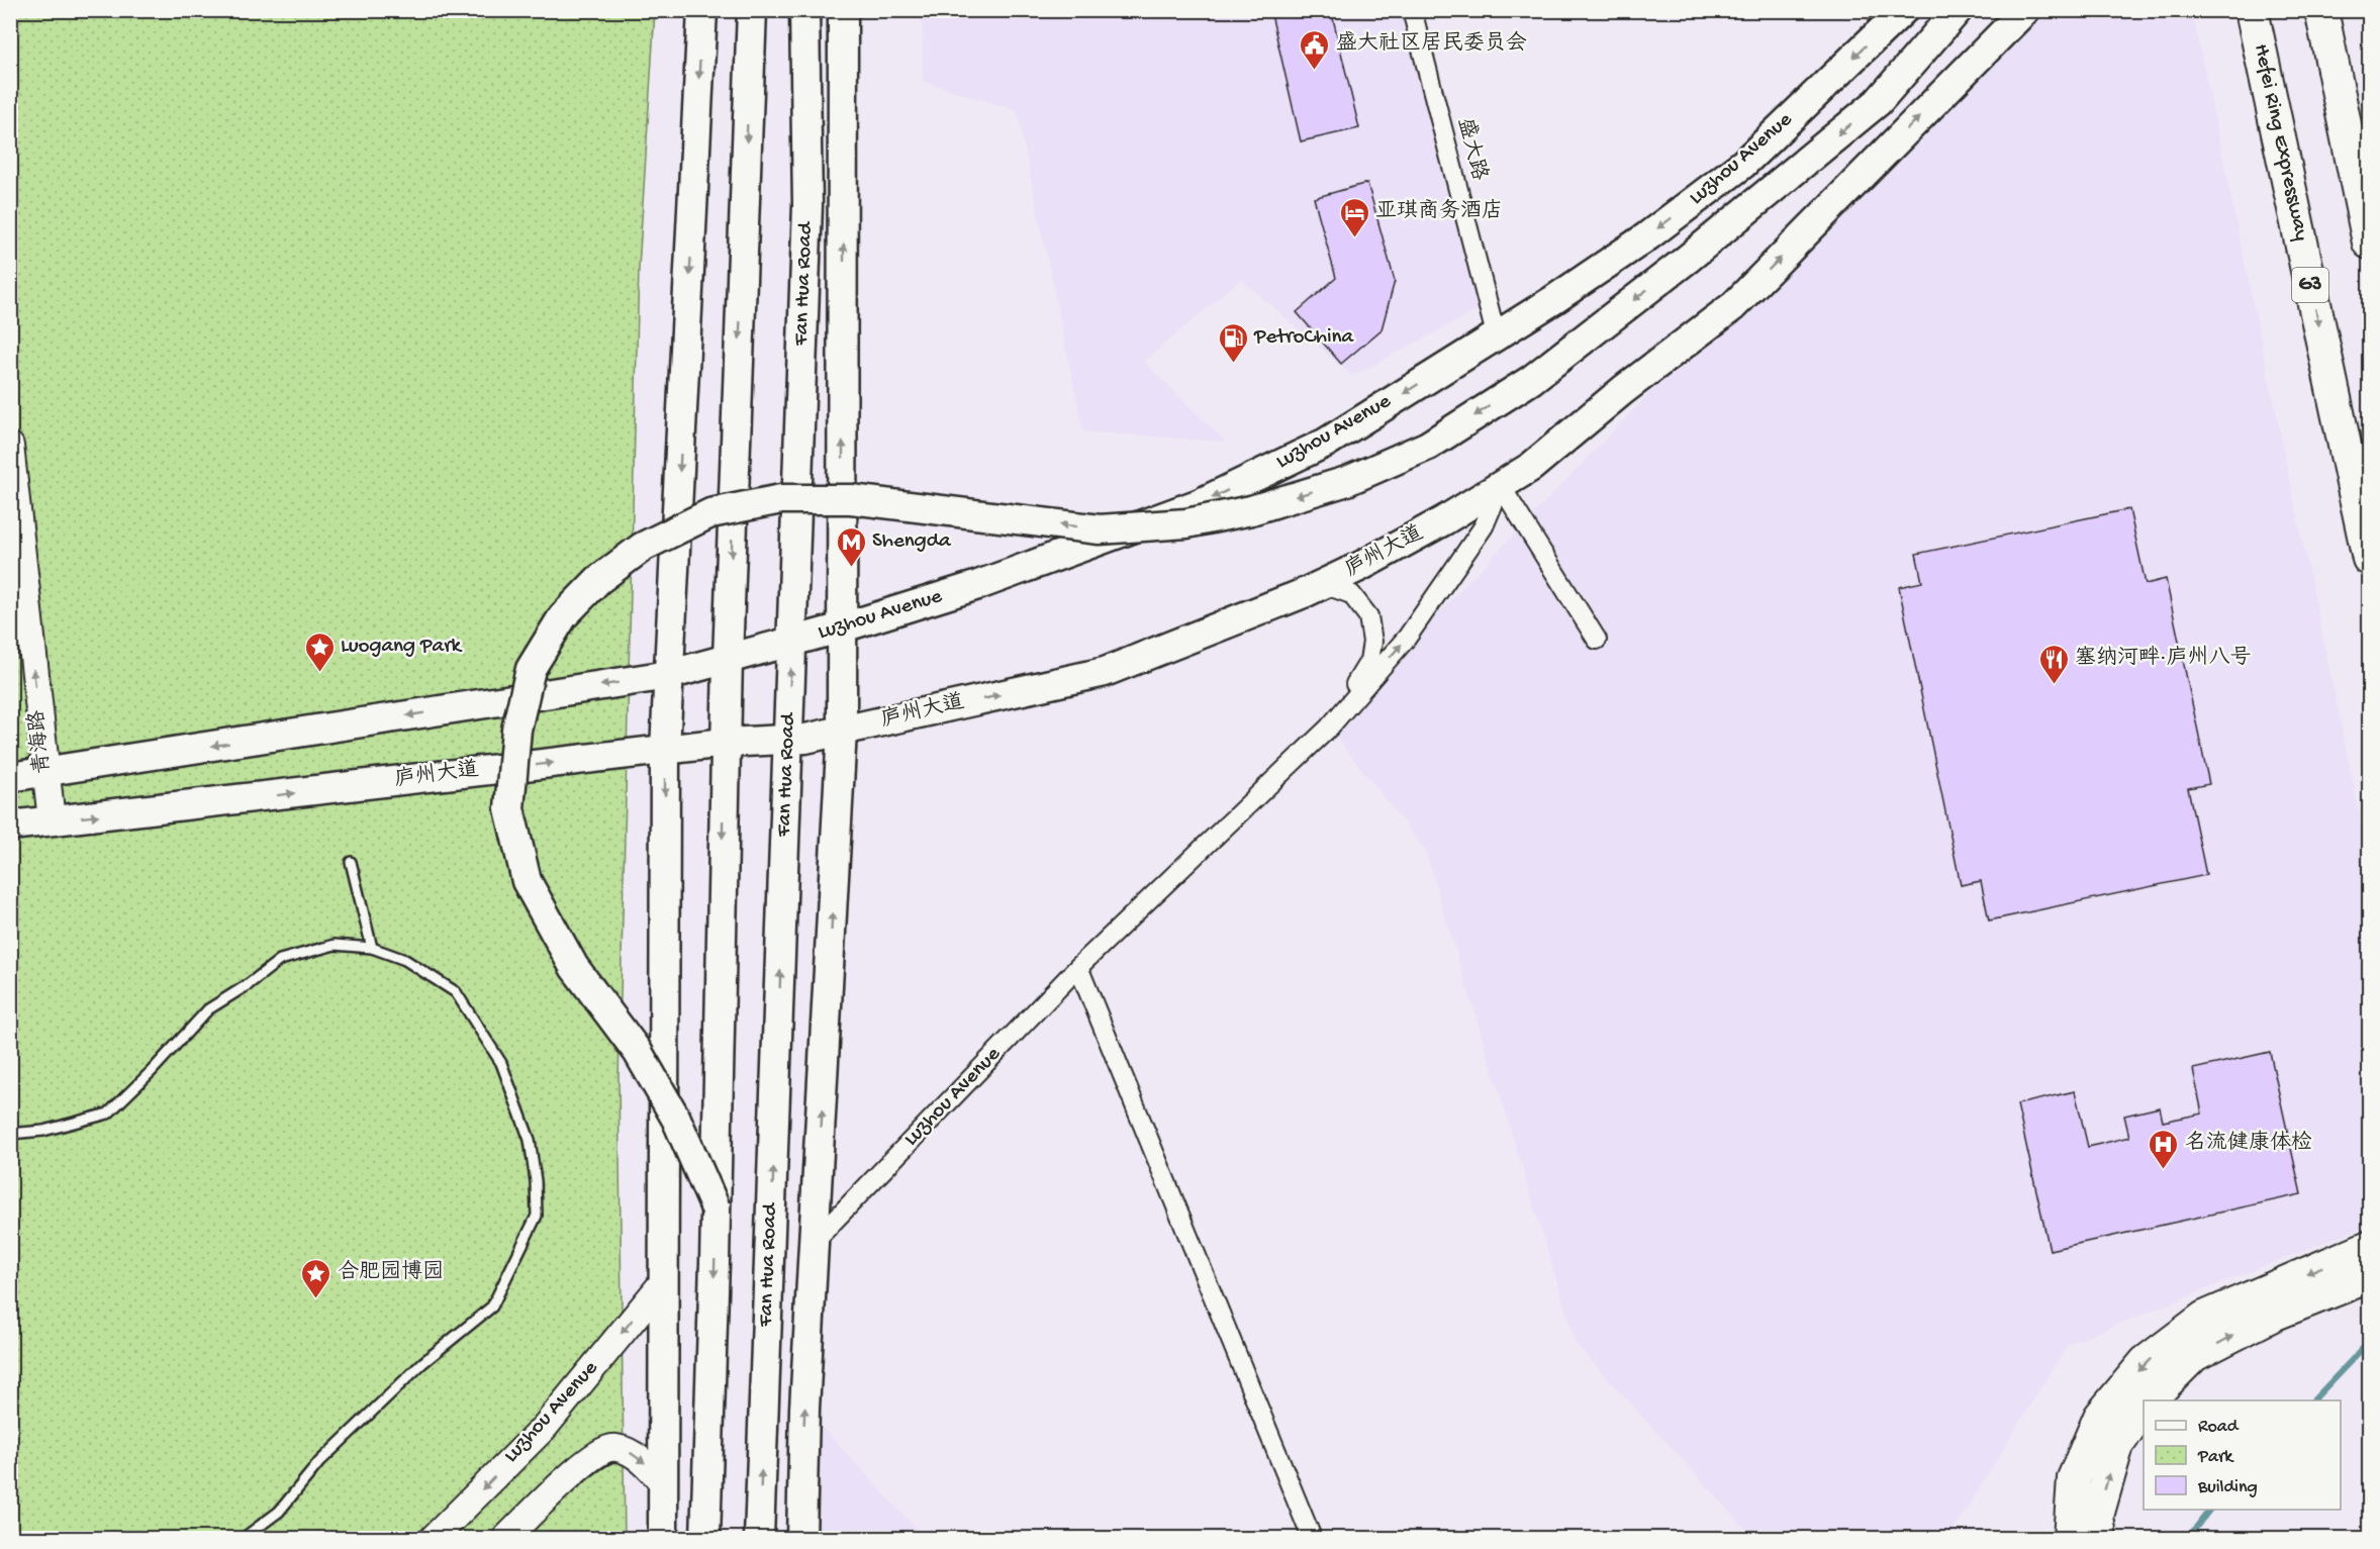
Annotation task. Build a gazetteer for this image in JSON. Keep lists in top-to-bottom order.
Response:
{
  "streets": {
    "highway": ["Hefei Ring Expressway", "G3"],
    "main road": ["Luzhou Avenue", "Fan Hua Road", "庐州大道"],
    "street": ["盛大路", "青海路"]
  },
  "crossings": [
    ["盛大路", "Luzhou Avenue"],
    ["Luzhou Avenue", "Fan Hua Road"],
    ["Fan Hua Road", "庐州大道"],
    ["庐州大道", "青海路"]
  ],
  "one_way": ["青海路"],
  "places": {
    "public building": ["盛大社区居民委员会"],
    "hotel": ["亚琪商务酒店"],
    "fuel station": ["PetroChina"],
    "metro station": ["Shengda"],
    "place": ["Luogang Park", "合肥园博园"],
    "restaurant": ["塞纳河畔·庐州八号"],
    "hospital": ["名流健康体检"]
  },
  "legend": ["Road", "Park", "Building"]
}
